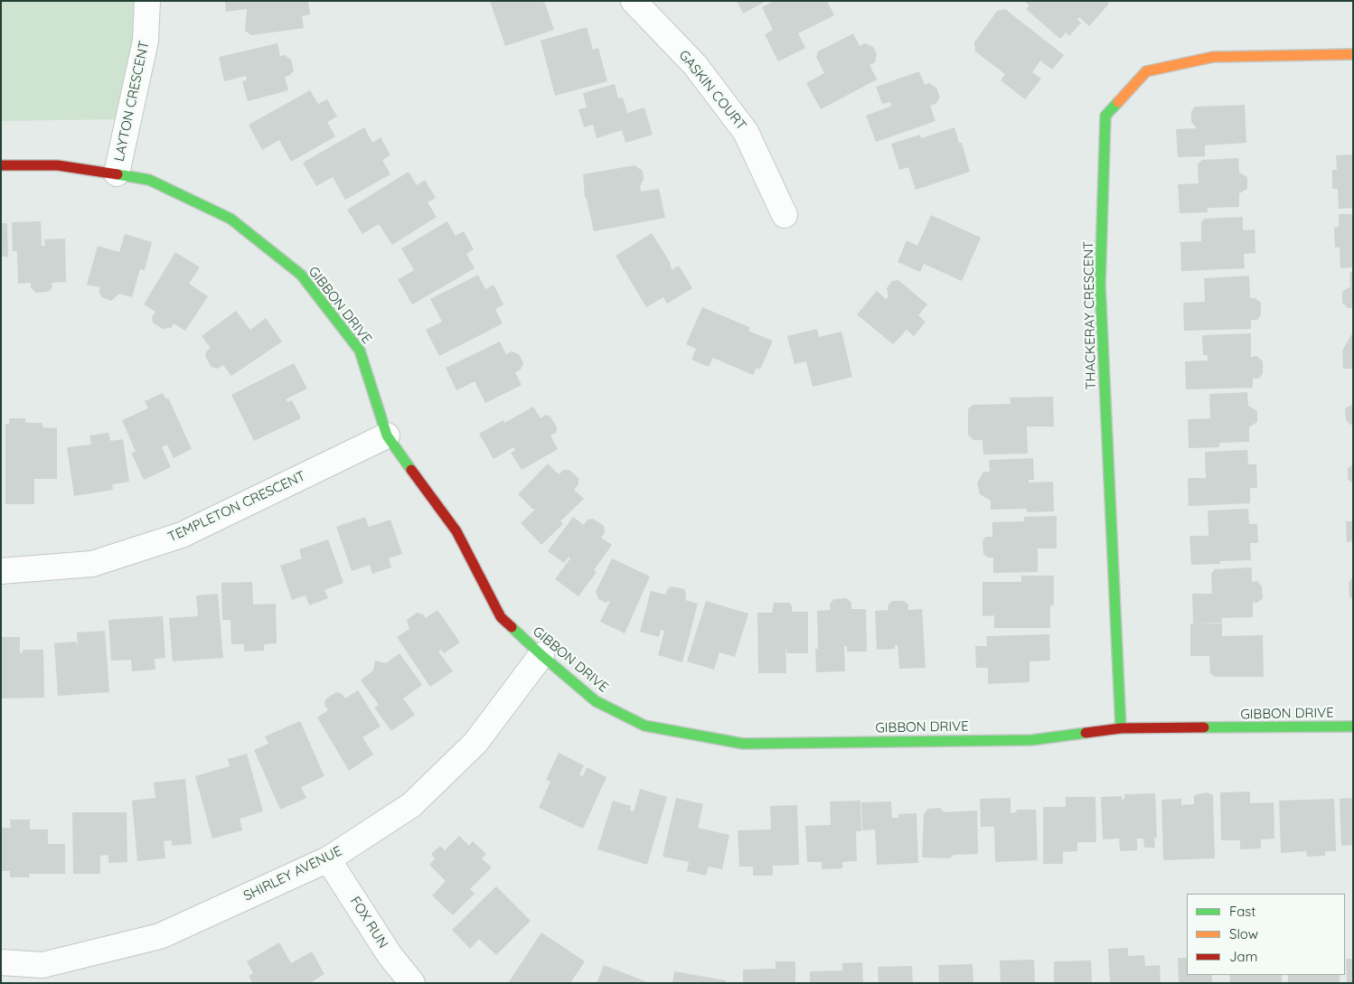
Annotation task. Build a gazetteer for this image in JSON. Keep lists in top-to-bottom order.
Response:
{
  "streets": {
    "street": [
      "GASKIN COURT",
      "LAYTON CRESCENT",
      "GIBBON DRIVE",
      "THACKERAY CRESCENT",
      "TEMPLETON CRESCENT",
      "SHIRLEY AVENUE",
      "FOX RUN"
    ]
  },
  "crossings": [
    ["LAYTON CRESCENT", "GIBBON DRIVE"],
    ["GIBBON DRIVE", "THACKERAY CRESCENT"],
    ["GIBBON DRIVE", "TEMPLETON CRESCENT"],
    ["GIBBON DRIVE", "SHIRLEY AVENUE"],
    ["SHIRLEY AVENUE", "FOX RUN"]
  ],
  "legend": ["Fast", "Slow", "Jam"]
}
